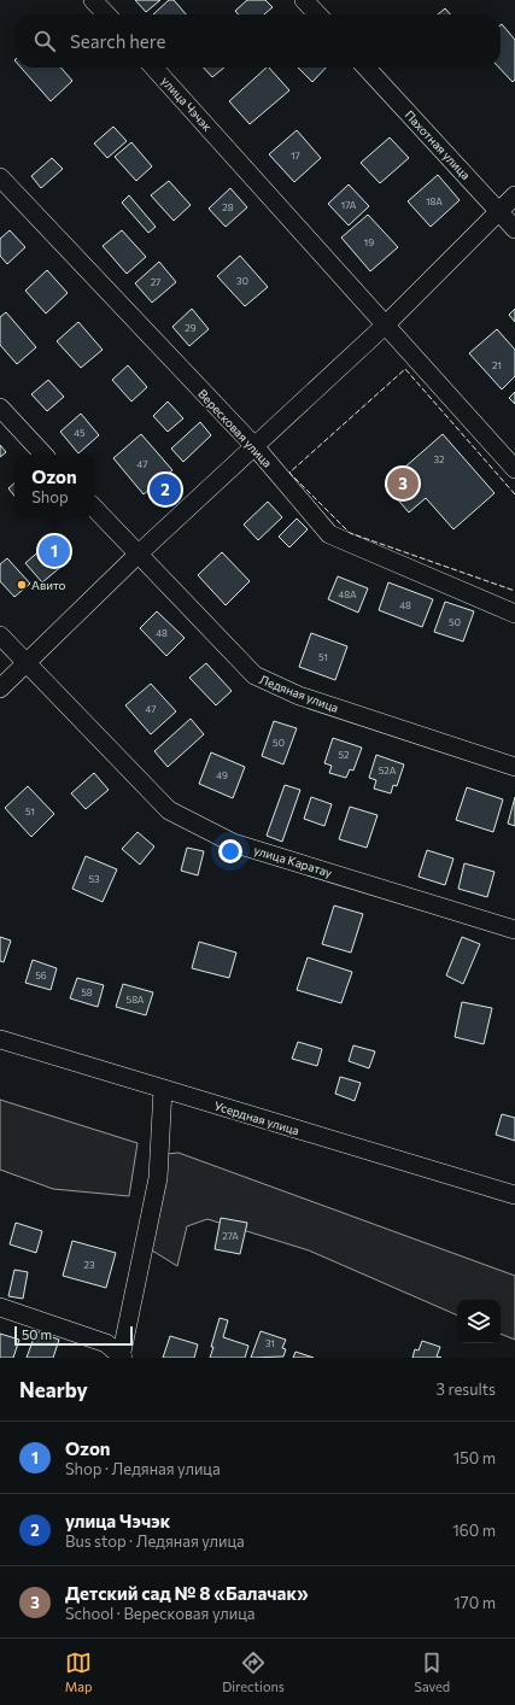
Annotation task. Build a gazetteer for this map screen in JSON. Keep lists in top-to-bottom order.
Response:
{
  "streets": {
    "street": [
      "улица Чэчэк",
      "Пахотная улица",
      "Вересковая улица",
      "Ледяная улица",
      "улица Каратау",
      "Усердная улица"
    ]
  },
  "places": ["Авито"],
  "house_numbers": [
    "17",
    "18А",
    "17А",
    "28",
    "19",
    "30",
    "27",
    "29",
    "21",
    "45",
    "32",
    "47",
    "48А",
    "48",
    "50",
    "48",
    "51",
    "47",
    "50",
    "52",
    "52А",
    "49",
    "51",
    "53",
    "56",
    "58",
    "58А",
    "27А",
    "23",
    "31"
  ],
  "scale_bar": "50 m",
  "page": {
    "search": "Search here",
    "popup": ["Ozon", "Shop"],
    "pins": ["3", "2", "1"],
    "scale": "50 m",
    "heading": ["Nearby", "3 results"],
    "list": [
      {
        "mark": "1",
        "name": "Ozon",
        "note": "Shop · Ледяная улица",
        "value": "150 m"
      },
      {
        "mark": "2",
        "name": "улица Чэчэк",
        "note": "Bus stop · Ледяная улица",
        "value": "160 m"
      },
      {
        "mark": "3",
        "name": "Детский сад № 8 «Балачак»",
        "note": "School · Вересковая улица",
        "value": "170 m"
      }
    ],
    "nav": ["Map", "Directions", "Saved"]
  }
}
